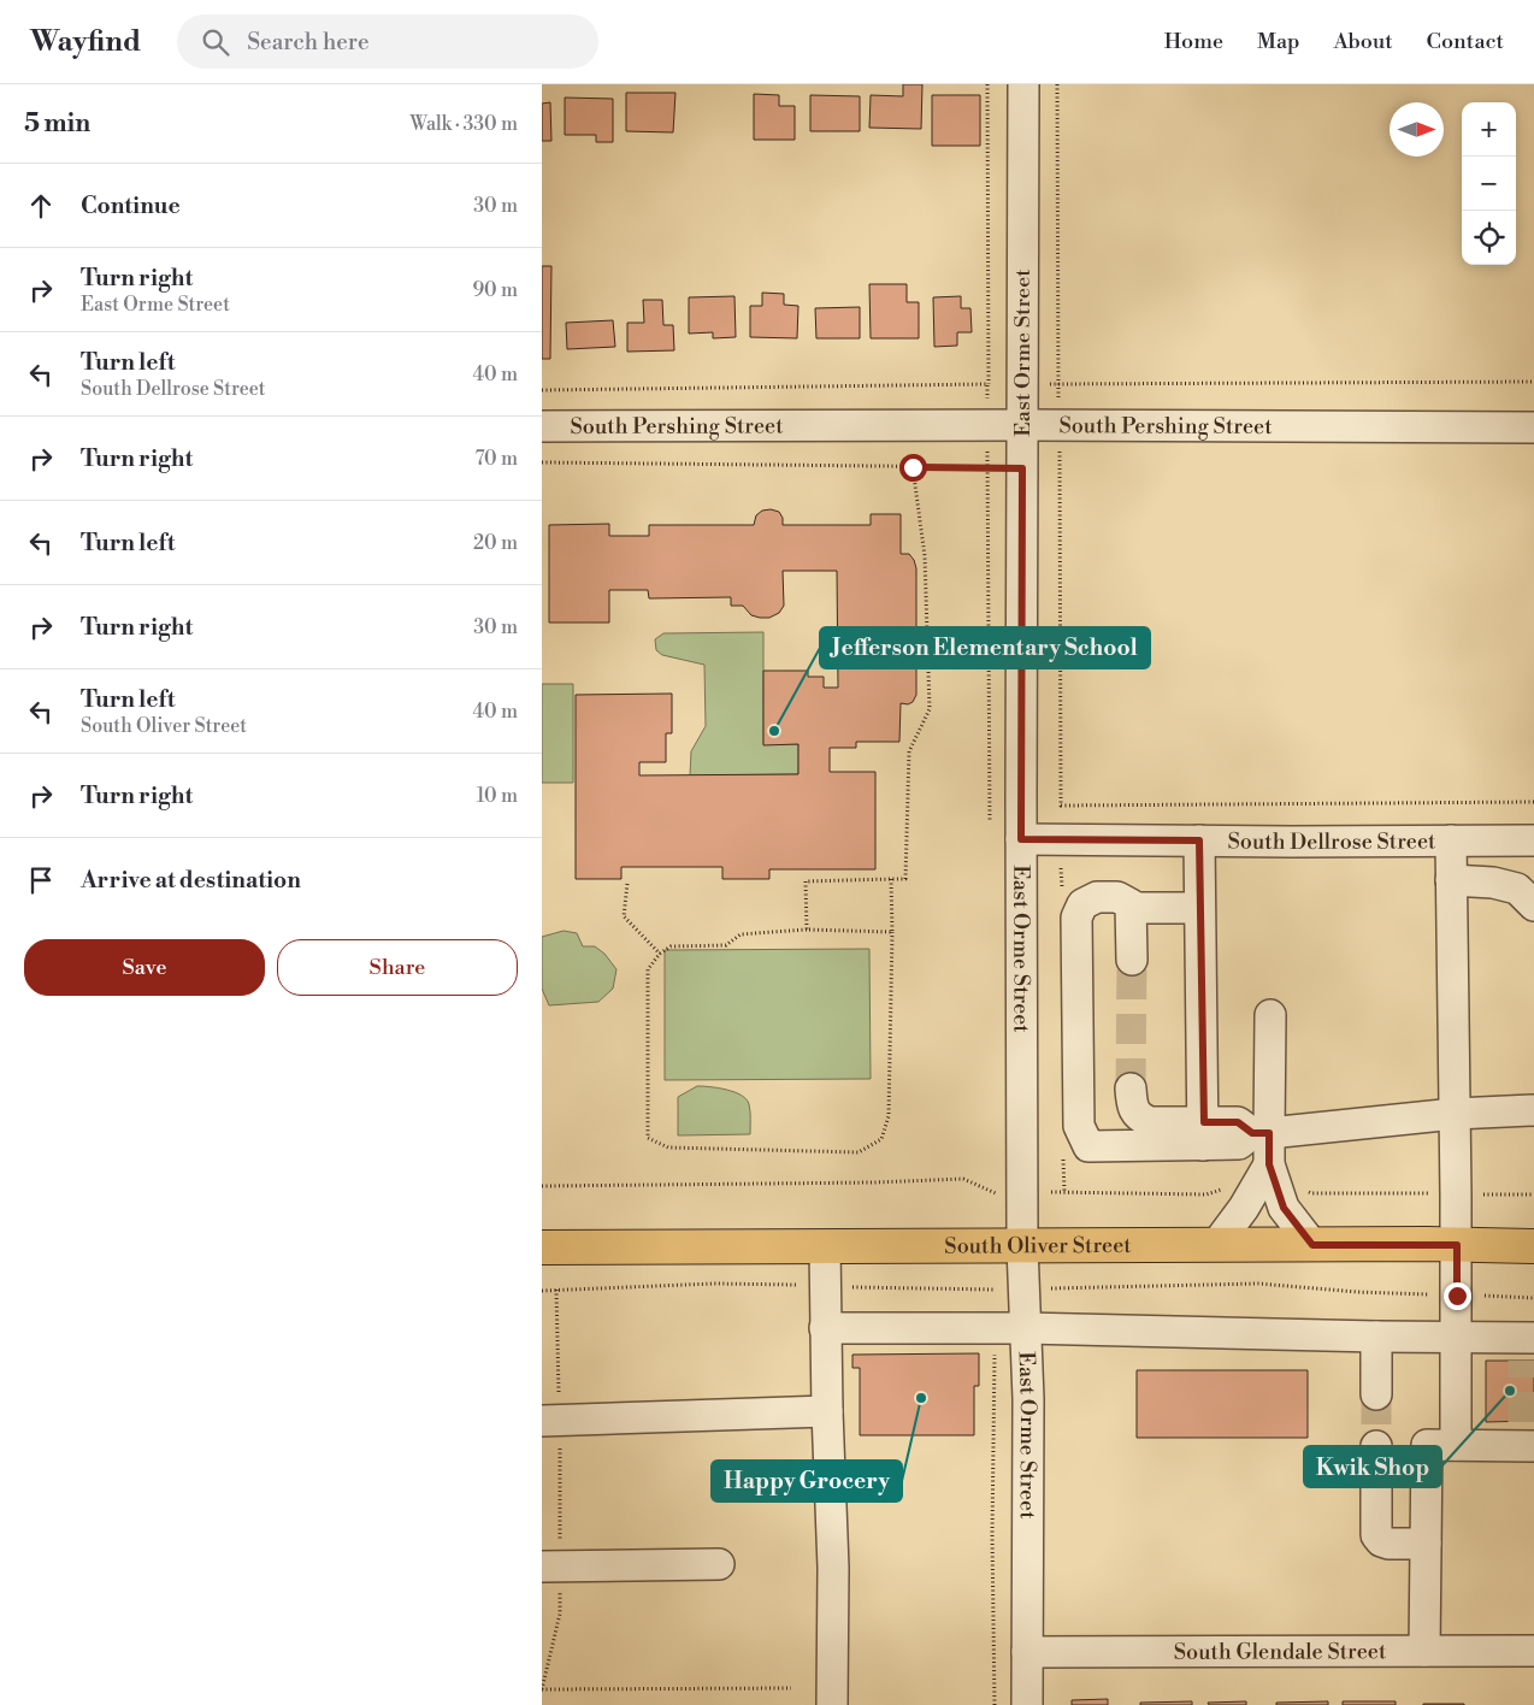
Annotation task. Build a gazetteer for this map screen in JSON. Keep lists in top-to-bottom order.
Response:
{
  "streets": {
    "main road": ["South Oliver Street"],
    "street": [
      "East Orme Street",
      "South Pershing Street",
      "South Dellrose Street",
      "South Glendale Street"
    ]
  },
  "crossings": [
    ["East Orme Street", "South Pershing Street"],
    ["East Orme Street", "South Dellrose Street"],
    ["East Orme Street", "South Oliver Street"],
    ["East Orme Street", "South Glendale Street"]
  ],
  "places": ["Jefferson Elementary School", "Kwik Shop", "Happy Grocery"],
  "north": "right",
  "page": {
    "header": "Wayfind",
    "search": "Search here",
    "nav": [
      "Home",
      "Map",
      "About",
      "Contact"
    ],
    "heading": ["5 min", "Walk · 330 m"],
    "map_buttons": ["+", "−"],
    "list": [
      ["Continue", "30 m"],
      ["Turn right", "East Orme Street", "90 m"],
      ["Turn left", "South Dellrose Street", "40 m"],
      ["Turn right", "70 m"],
      ["Turn left", "20 m"],
      ["Turn right", "30 m"],
      ["Turn left", "South Oliver Street", "40 m"],
      ["Turn right", "10 m"],
      "Arrive at destination"
    ],
    "buttons": ["Save", "Share"]
  }
}
